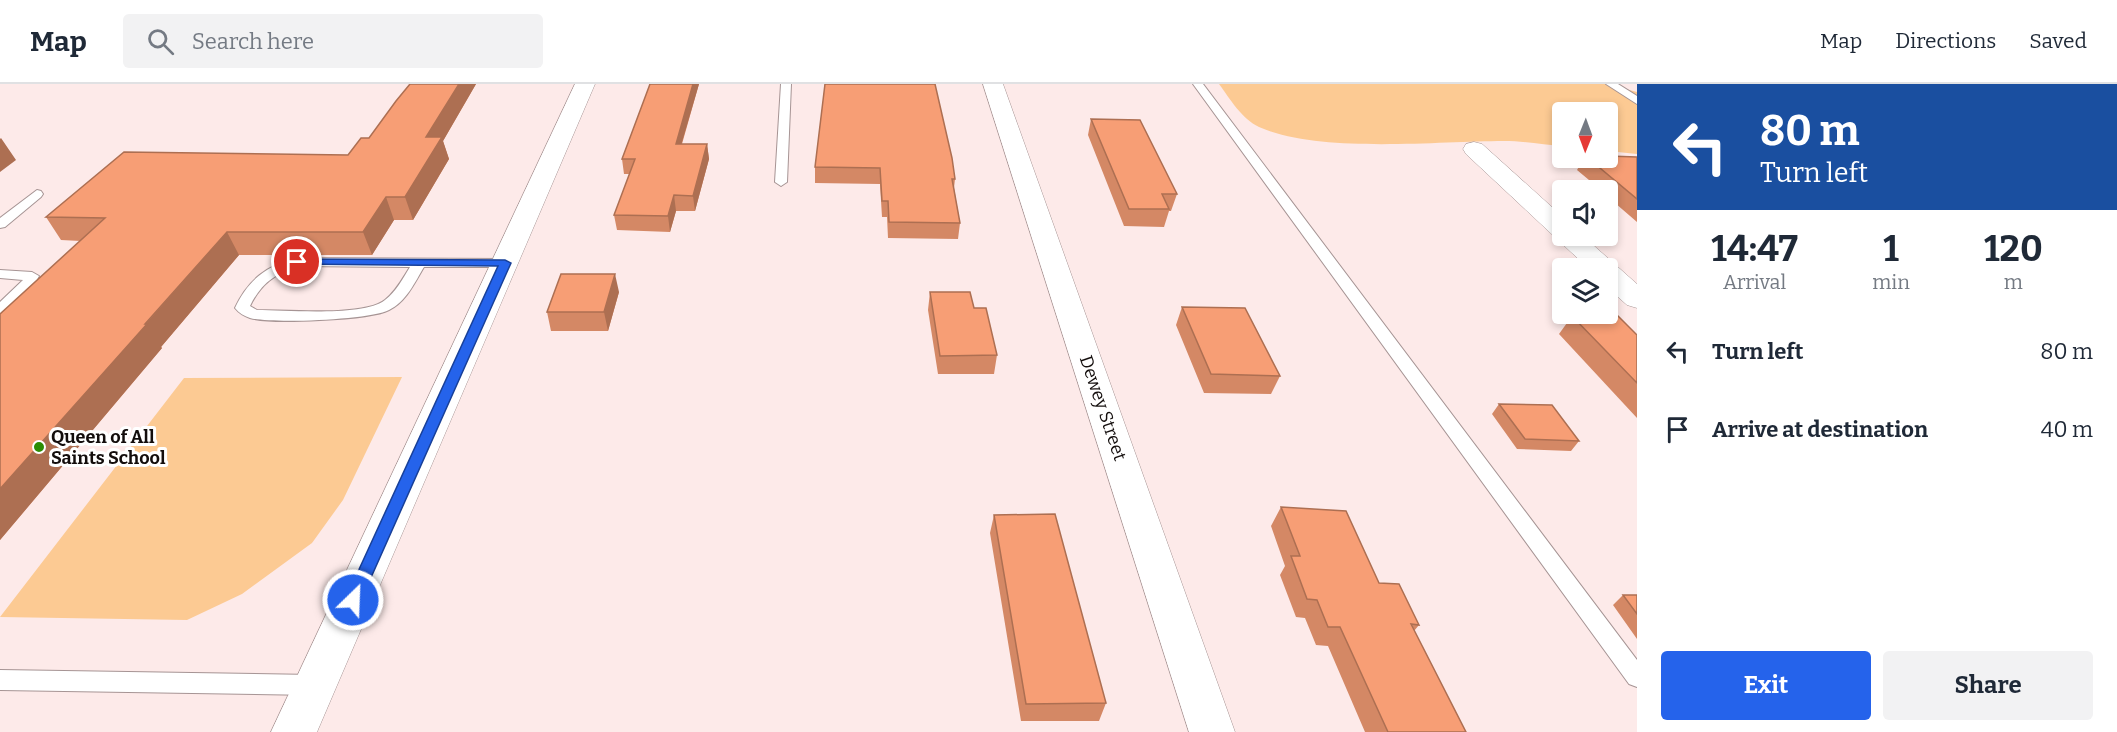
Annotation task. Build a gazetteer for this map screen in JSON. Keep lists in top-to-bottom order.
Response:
{
  "streets": {
    "street": ["Dewey Street"]
  },
  "places": ["Queen of All Saints School"],
  "north": "bottom",
  "page": {
    "header": "Map",
    "search": "Search here",
    "nav": ["Map", "Directions", "Saved"],
    "turn": ["80 m", "Turn left"],
    "eta": [
      "14:47",
      "Arrival",
      "1",
      "min",
      "120",
      "m"
    ],
    "list": [
      {
        "name": "Turn left",
        "value": "80 m"
      },
      {
        "name": "Arrive at destination",
        "value": "40 m"
      }
    ],
    "buttons": ["Exit", "Share"]
  }
}
